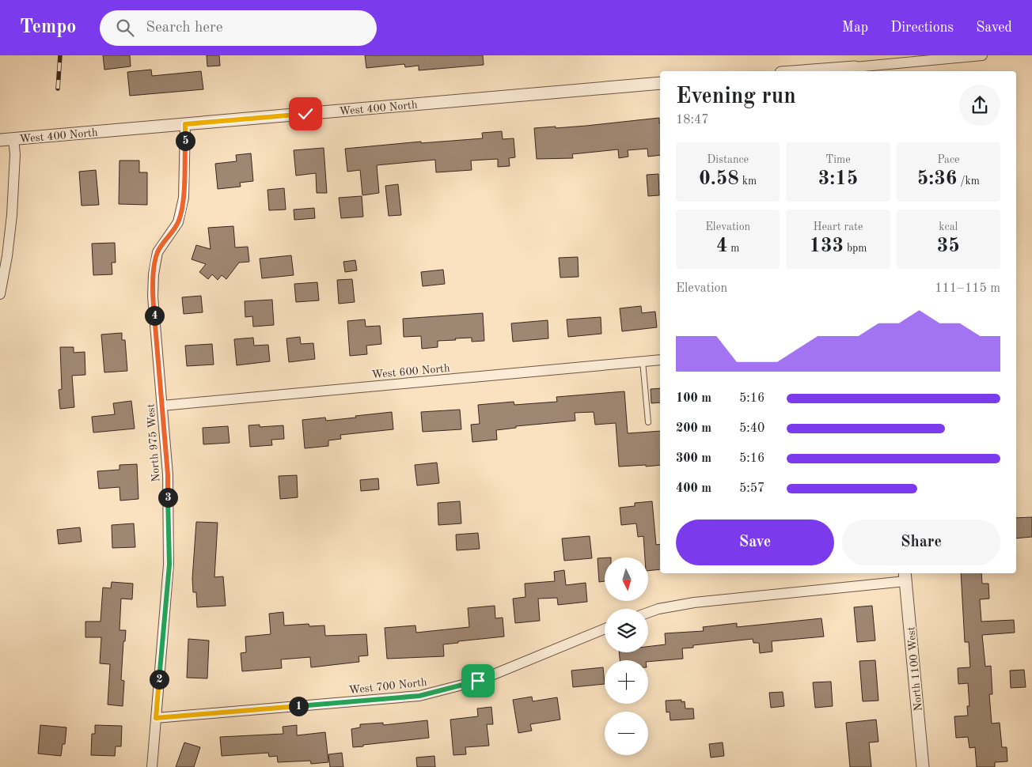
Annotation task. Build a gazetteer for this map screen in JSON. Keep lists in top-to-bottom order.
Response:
{
  "streets": {
    "street": [
      "West 400 North",
      "West 600 North",
      "North 975 West",
      "North 1100 West",
      "West 700 North"
    ]
  },
  "crossings": [
    ["West 400 North", "North 975 West"],
    ["West 600 North", "North 975 West"],
    ["North 975 West", "West 700 North"]
  ],
  "north": "bottom",
  "page": {
    "header": "Tempo",
    "search": "Search here",
    "nav": ["Map", "Directions", "Saved"],
    "heading": ["Evening run", "18:47"],
    "pins": [
      "5",
      "4",
      "3",
      "2",
      "1"
    ],
    "stats": [
      ["Distance", "0.58 km"],
      ["Time", "3:15"],
      ["Pace", "5:36 /km"],
      ["Elevation", "4 m"],
      ["Heart rate", "133 bpm"],
      ["kcal", "35"]
    ],
    "chart": ["Elevation", "111–115 m"],
    "list": [
      {
        "name": "100 m",
        "note": "5:16"
      },
      {
        "name": "200 m",
        "note": "5:40"
      },
      {
        "name": "300 m",
        "note": "5:16"
      },
      {
        "name": "400 m",
        "note": "5:57"
      }
    ],
    "buttons": ["Save", "Share"],
    "map_buttons": ["+", "−"]
  }
}
